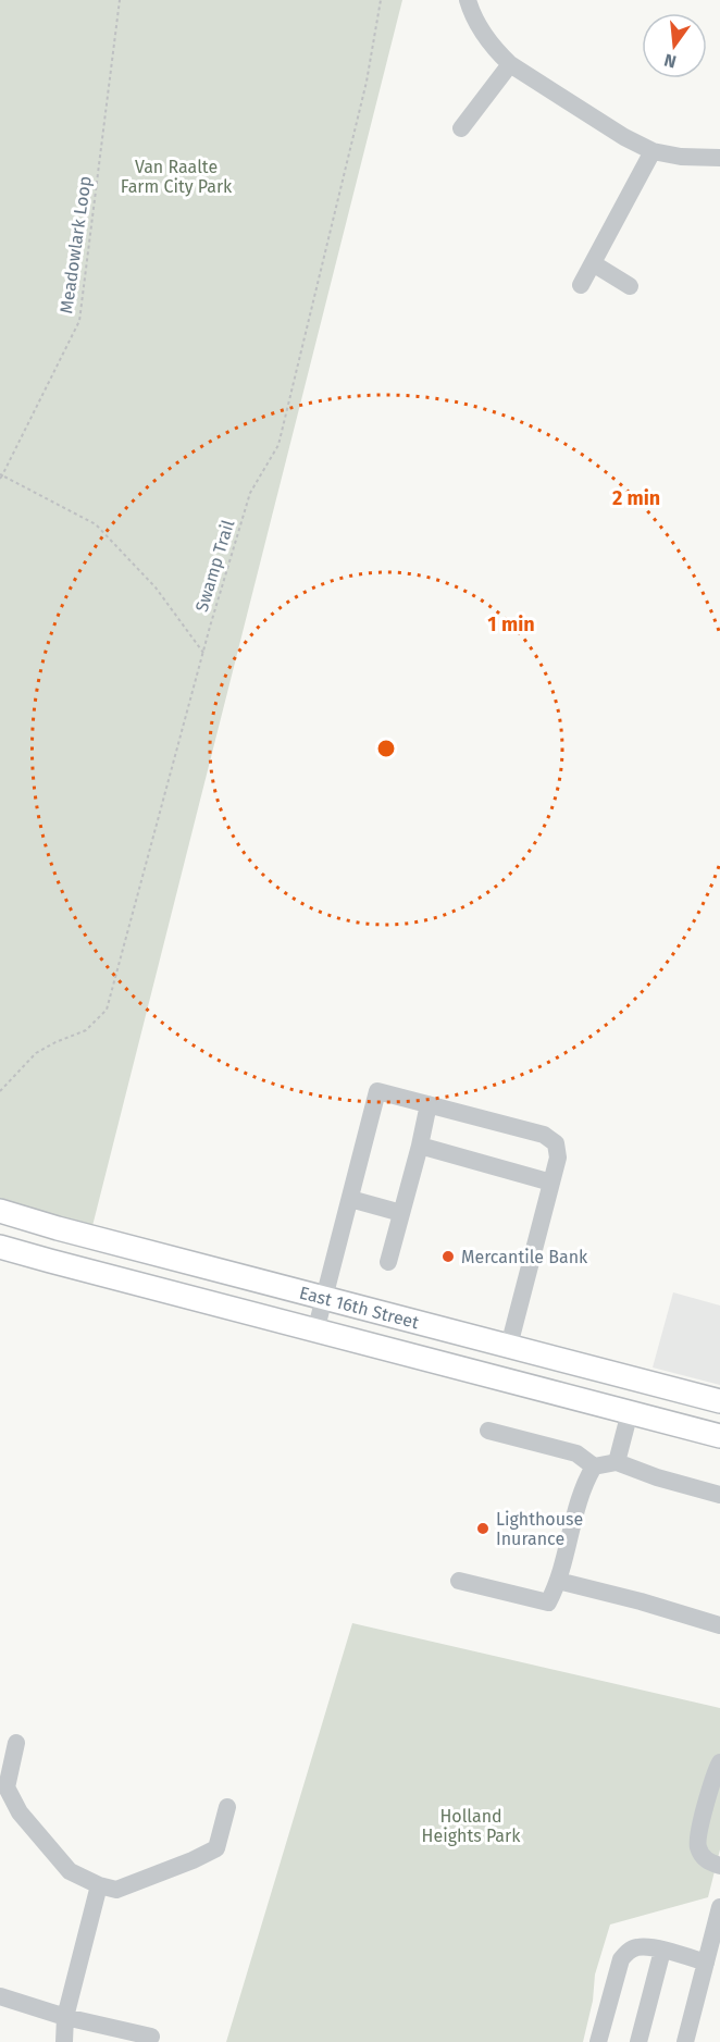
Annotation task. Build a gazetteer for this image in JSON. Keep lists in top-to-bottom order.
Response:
{
  "streets": {
    "main road": ["East 16th Street"],
    "path": ["Meadowlark Loop", "Swamp Trail"]
  },
  "parks": ["Van Raalte Farm City Park", "Holland Heights Park"],
  "places": ["Mercantile Bank", "Lighthouse Inurance"],
  "north": "bottom",
  "rings": ["2 min", "1 min"]
}
